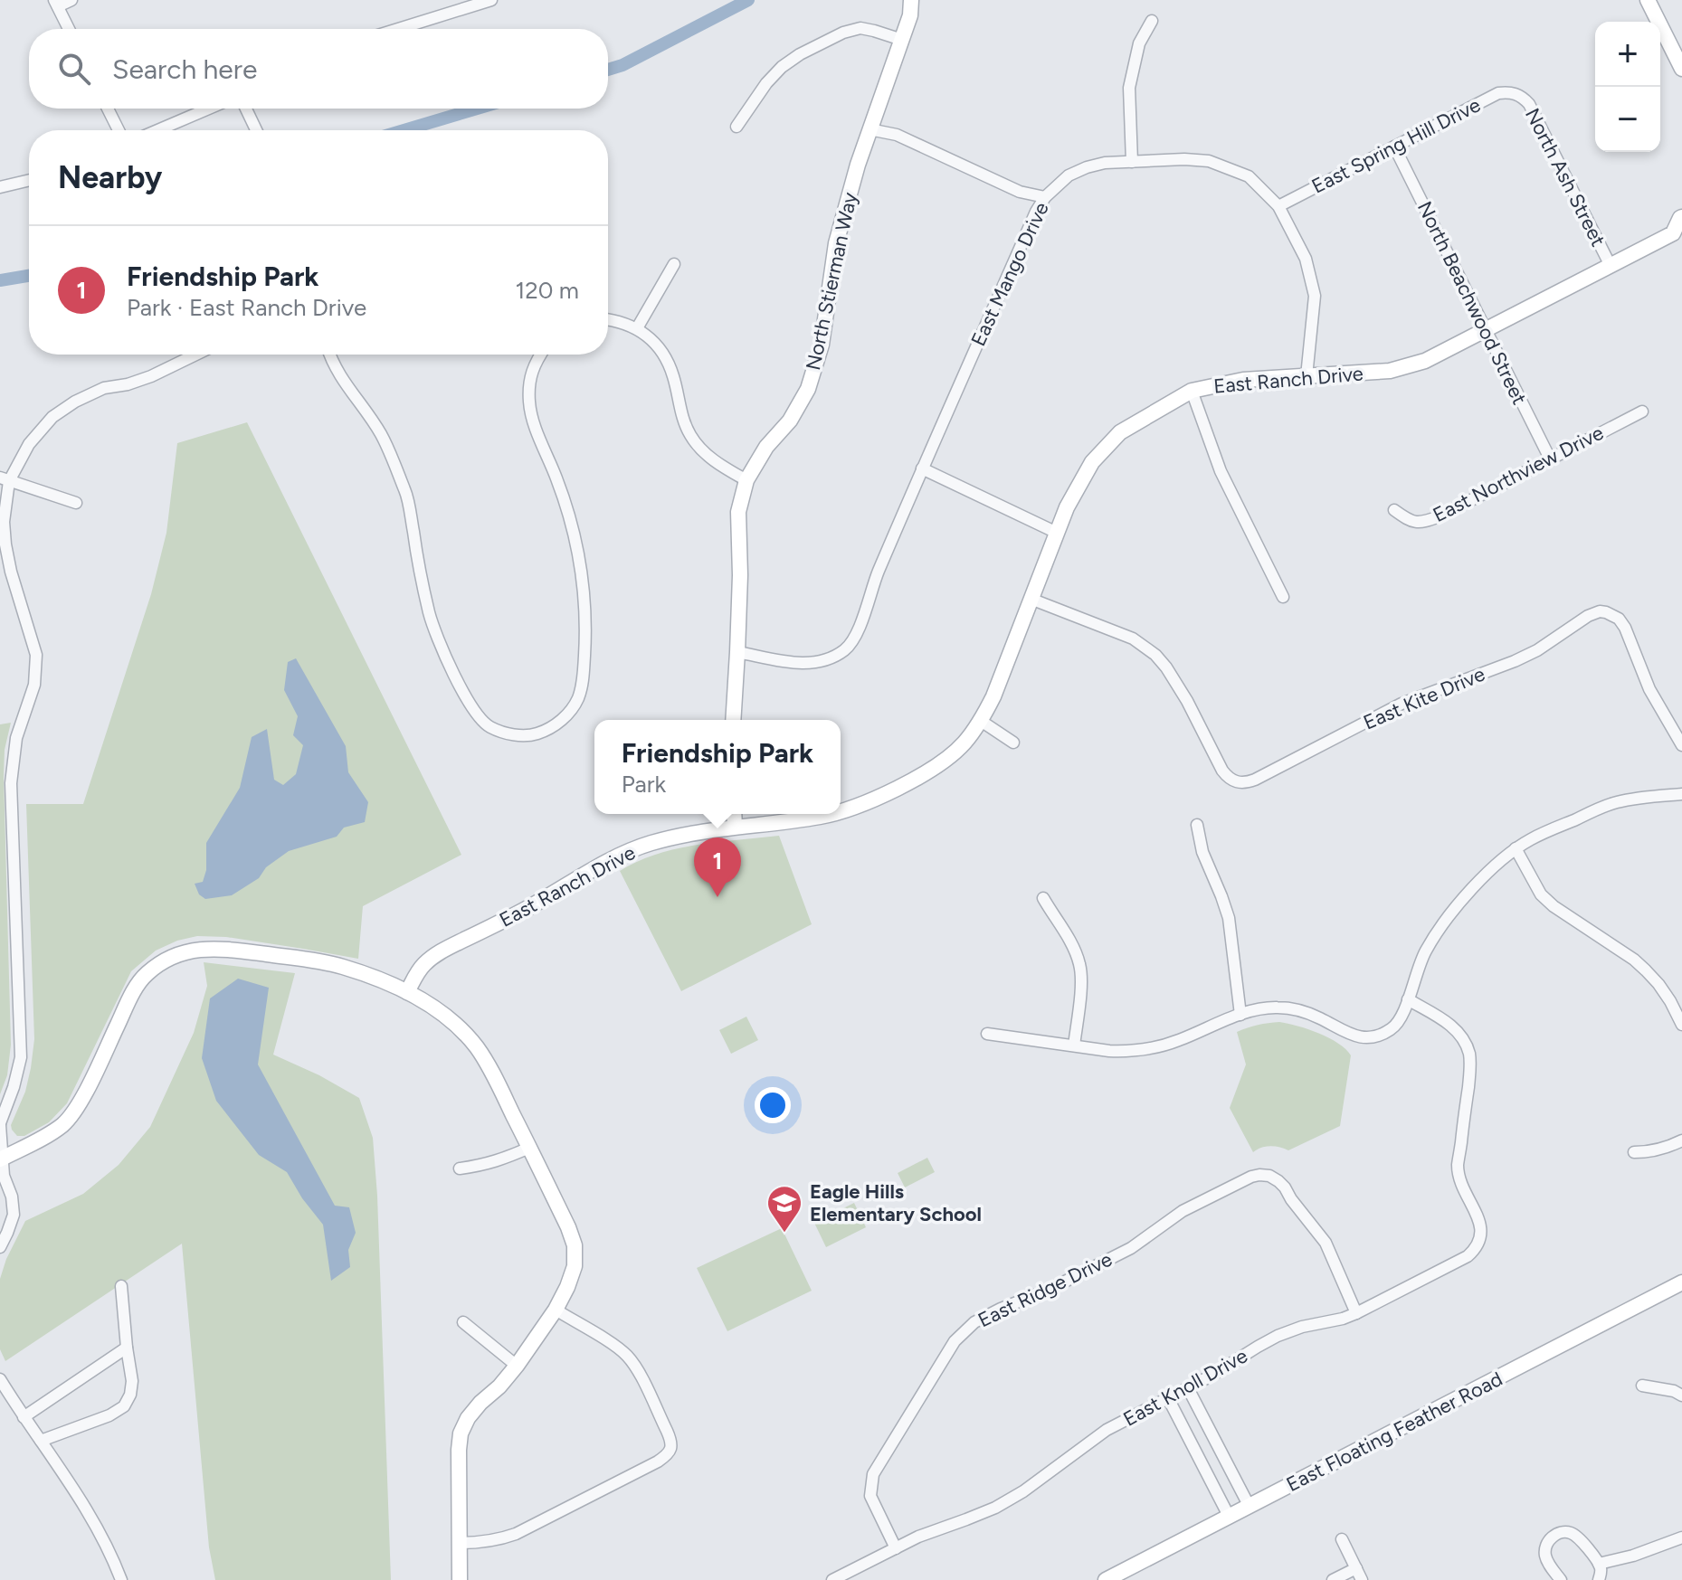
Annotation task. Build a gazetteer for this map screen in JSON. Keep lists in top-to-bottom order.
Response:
{
  "streets": {
    "street": [
      "East Spring Hill Drive",
      "North Ash Street",
      "East Mango Drive",
      "North Stierman Way",
      "North Beachwood Street",
      "East Ranch Drive",
      "East Northview Drive",
      "East Kite Drive",
      "East Ridge Drive",
      "East Knoll Drive",
      "East Floating Feather Road"
    ]
  },
  "crossings": [
    ["East Spring Hill Drive", "North Ash Street"],
    ["East Spring Hill Drive", "East Mango Drive"],
    ["East Spring Hill Drive", "North Beachwood Street"],
    ["North Ash Street", "East Ranch Drive"],
    ["East Mango Drive", "North Stierman Way"],
    ["East Mango Drive", "East Ranch Drive"],
    ["North Beachwood Street", "East Ranch Drive"],
    ["North Beachwood Street", "East Northview Drive"],
    ["East Ranch Drive", "East Kite Drive"],
    ["East Ridge Drive", "East Knoll Drive"]
  ],
  "places": {
    "school or university": ["Eagle Hills Elementary School"]
  },
  "page": {
    "map_buttons": ["+", "−"],
    "search": "Search here",
    "heading": "Nearby",
    "list": [
      {
        "mark": "1",
        "name": "Friendship Park",
        "note": "Park · East Ranch Drive",
        "value": "120 m"
      }
    ],
    "popup": ["Friendship Park", "Park"],
    "pins": "1"
  }
}
